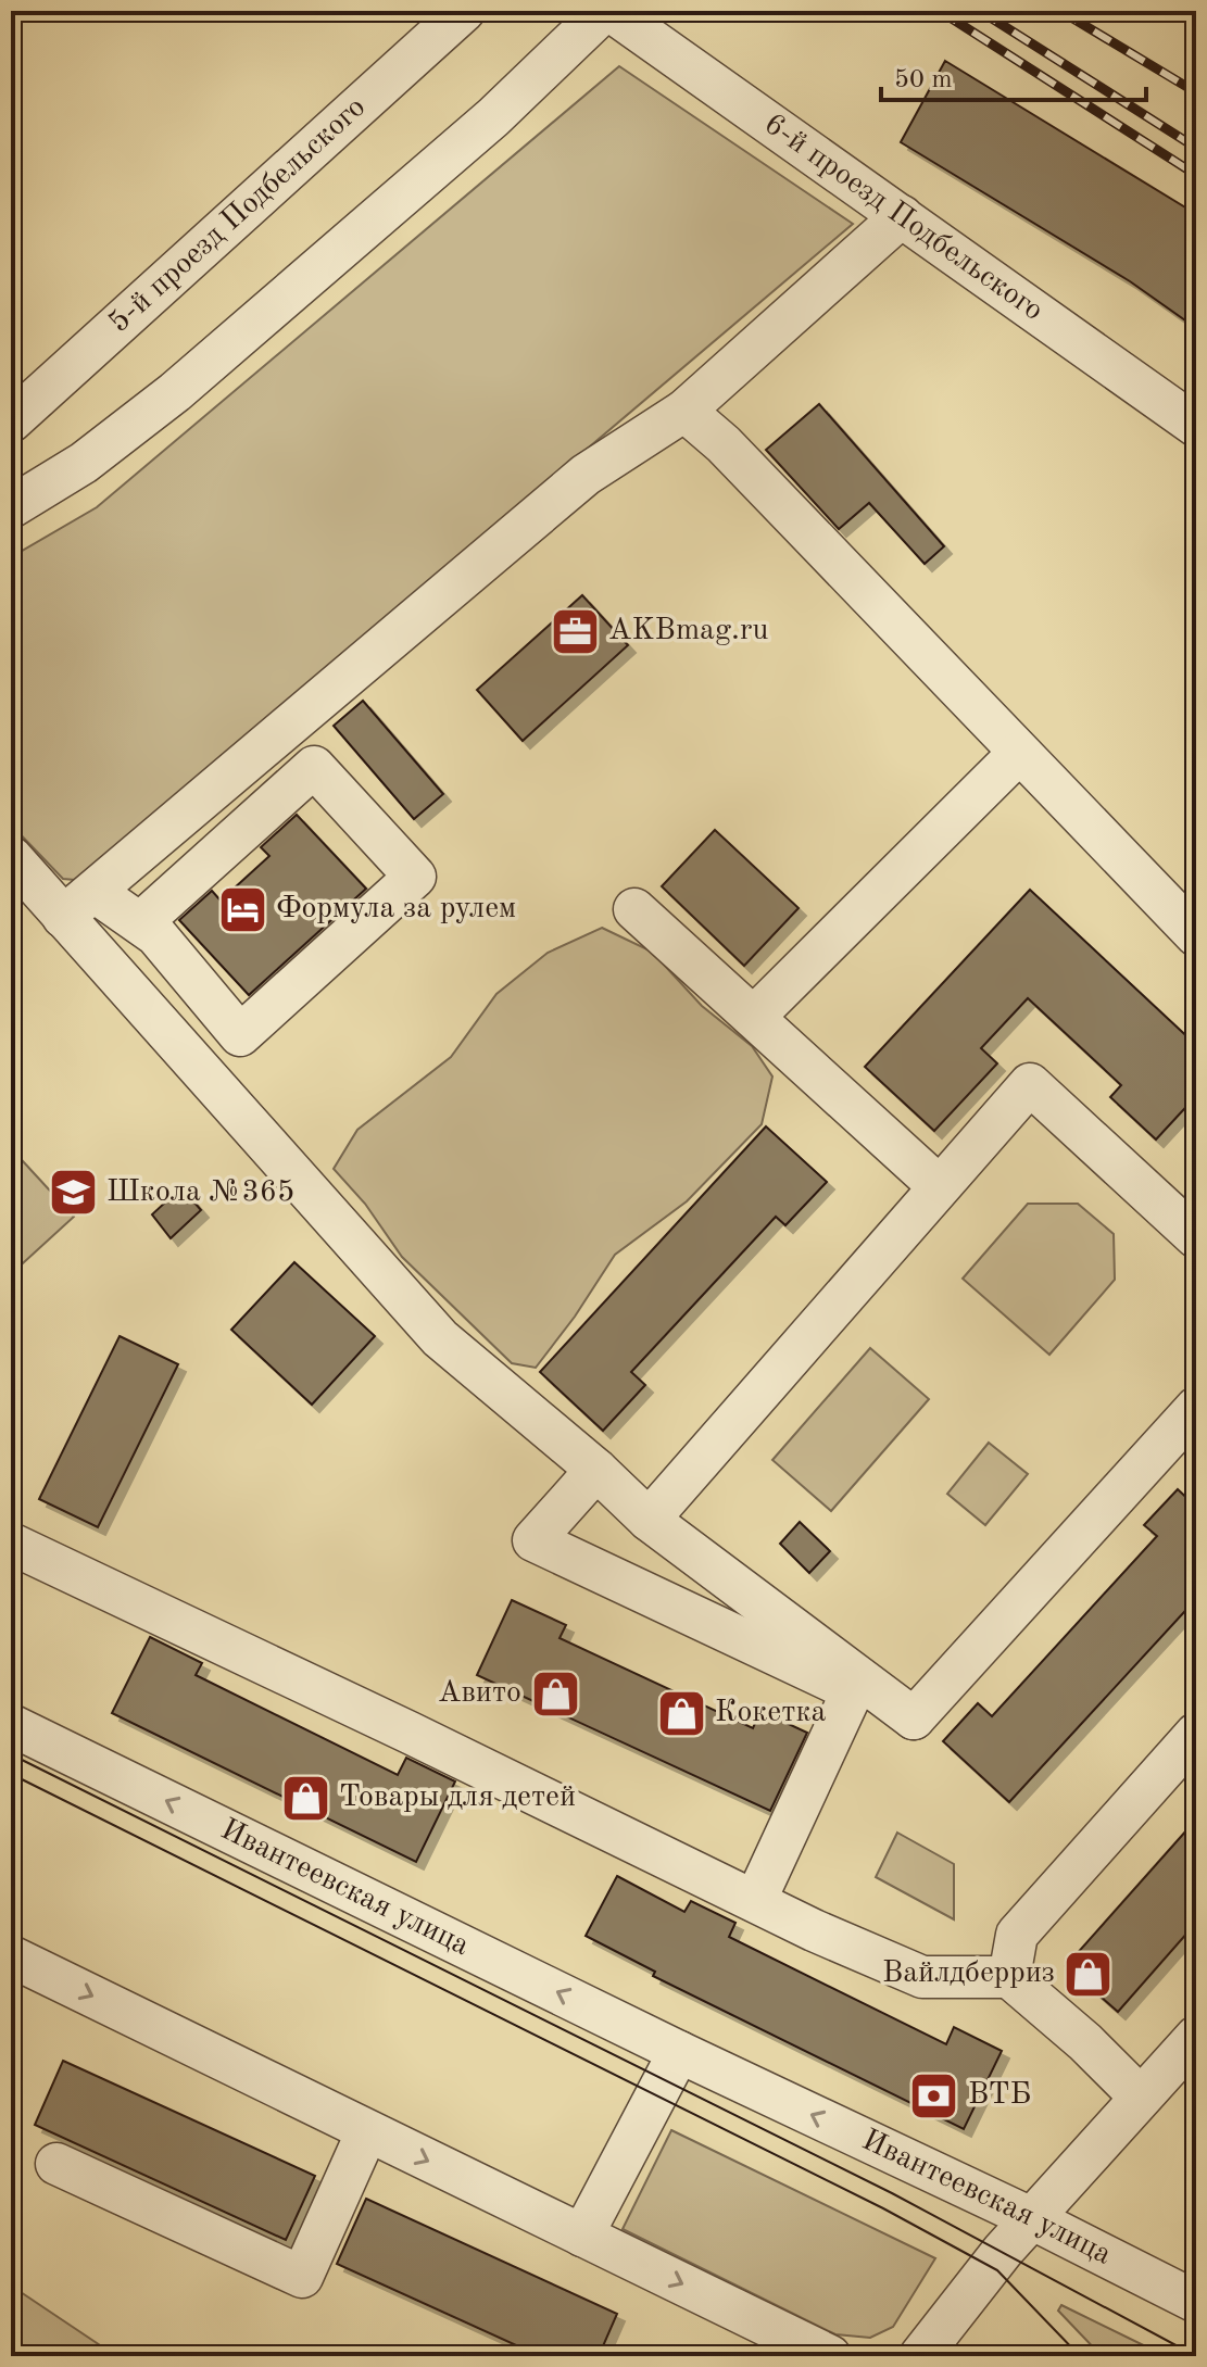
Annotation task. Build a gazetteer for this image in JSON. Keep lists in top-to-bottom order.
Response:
{
  "streets": {
    "street": ["5-й проезд Подбельского", "6-й проезд Подбельского", "Ивантеевская улица"]
  },
  "places": {
    "office": ["AKBmag.ru"],
    "hotel": ["Формула за рулем"],
    "school or university": ["Школа №365"],
    "shop": [
      "Авито",
      "Кокетка",
      "Товары для детей",
      "Вайлдберриз"
    ],
    "bank": ["ВТБ"]
  },
  "scale_bar": "50 m"
}
